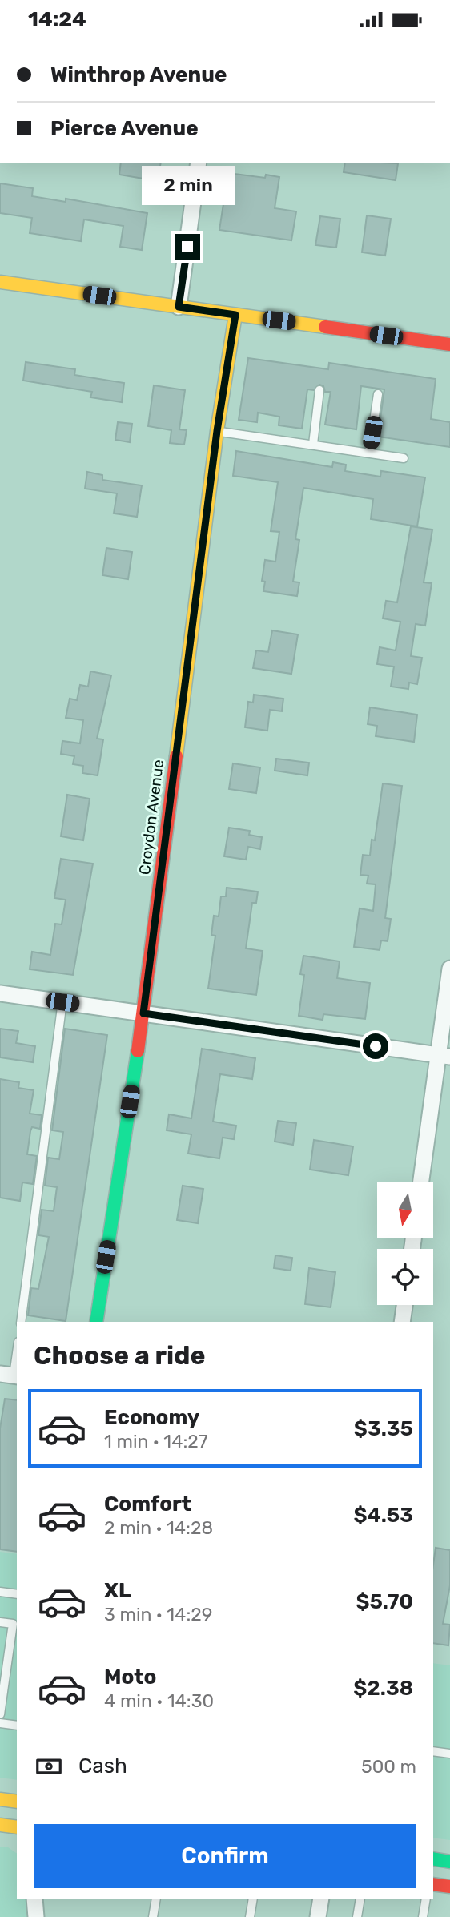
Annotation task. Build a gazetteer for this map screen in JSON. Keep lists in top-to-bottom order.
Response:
{
  "streets": {
    "street": ["Croydon Avenue"]
  },
  "north": "bottom",
  "page": {
    "status": "14:24",
    "banner": ["Winthrop Avenue", "Pierce Avenue"],
    "bubble": "2 min",
    "heading": "Choose a ride",
    "list": [
      {
        "name": "Economy",
        "note": "1 min · 14:27",
        "value": "$3.35"
      },
      {
        "name": "Comfort",
        "note": "2 min · 14:28",
        "value": "$4.53"
      },
      {
        "name": "XL",
        "note": "3 min · 14:29",
        "value": "$5.70"
      },
      {
        "name": "Moto",
        "note": "4 min · 14:30",
        "value": "$2.38"
      }
    ],
    "pay": ["Cash", "500 m"],
    "buttons": "Confirm"
  }
}
